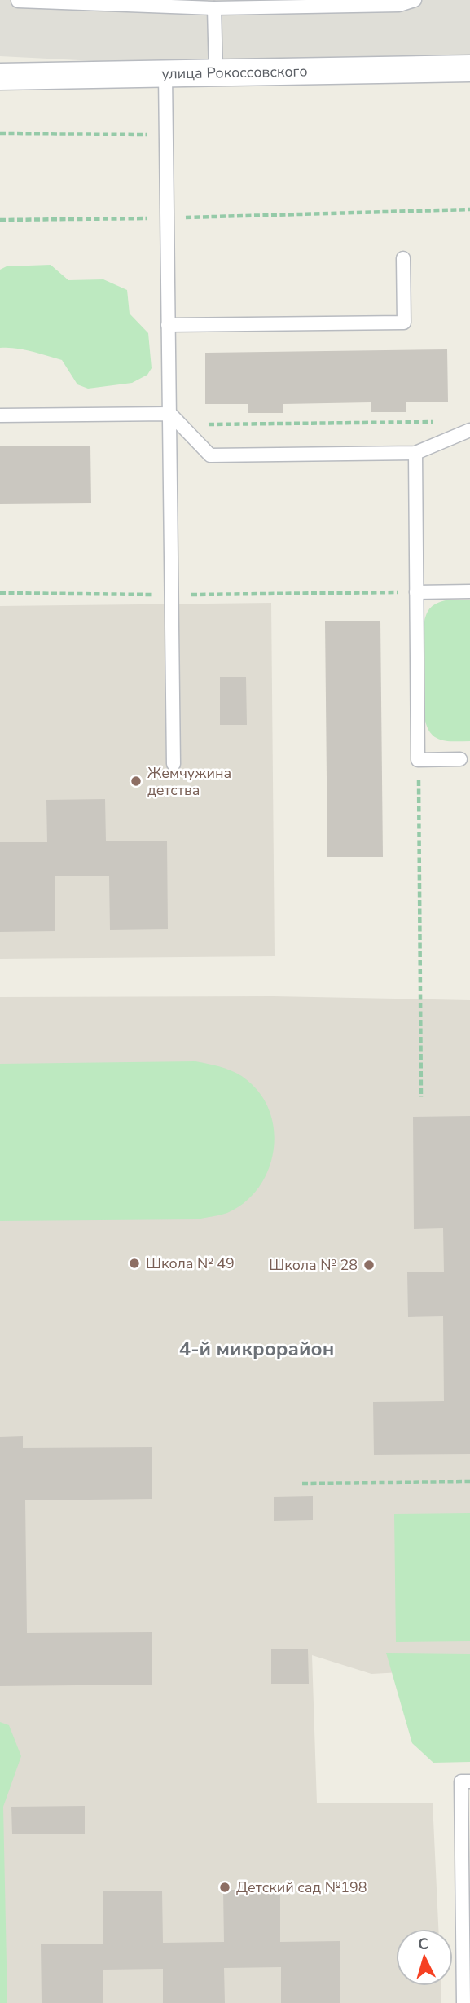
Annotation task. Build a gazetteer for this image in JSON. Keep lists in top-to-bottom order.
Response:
{
  "streets": {
    "street": ["улица Рокоссовского"]
  },
  "districts": ["4-й микрорайон"],
  "places": [
    "Жемчужина детства",
    "Школа № 49",
    "Школа № 28",
    "Детский сад №198"
  ],
  "north": "top"
}
